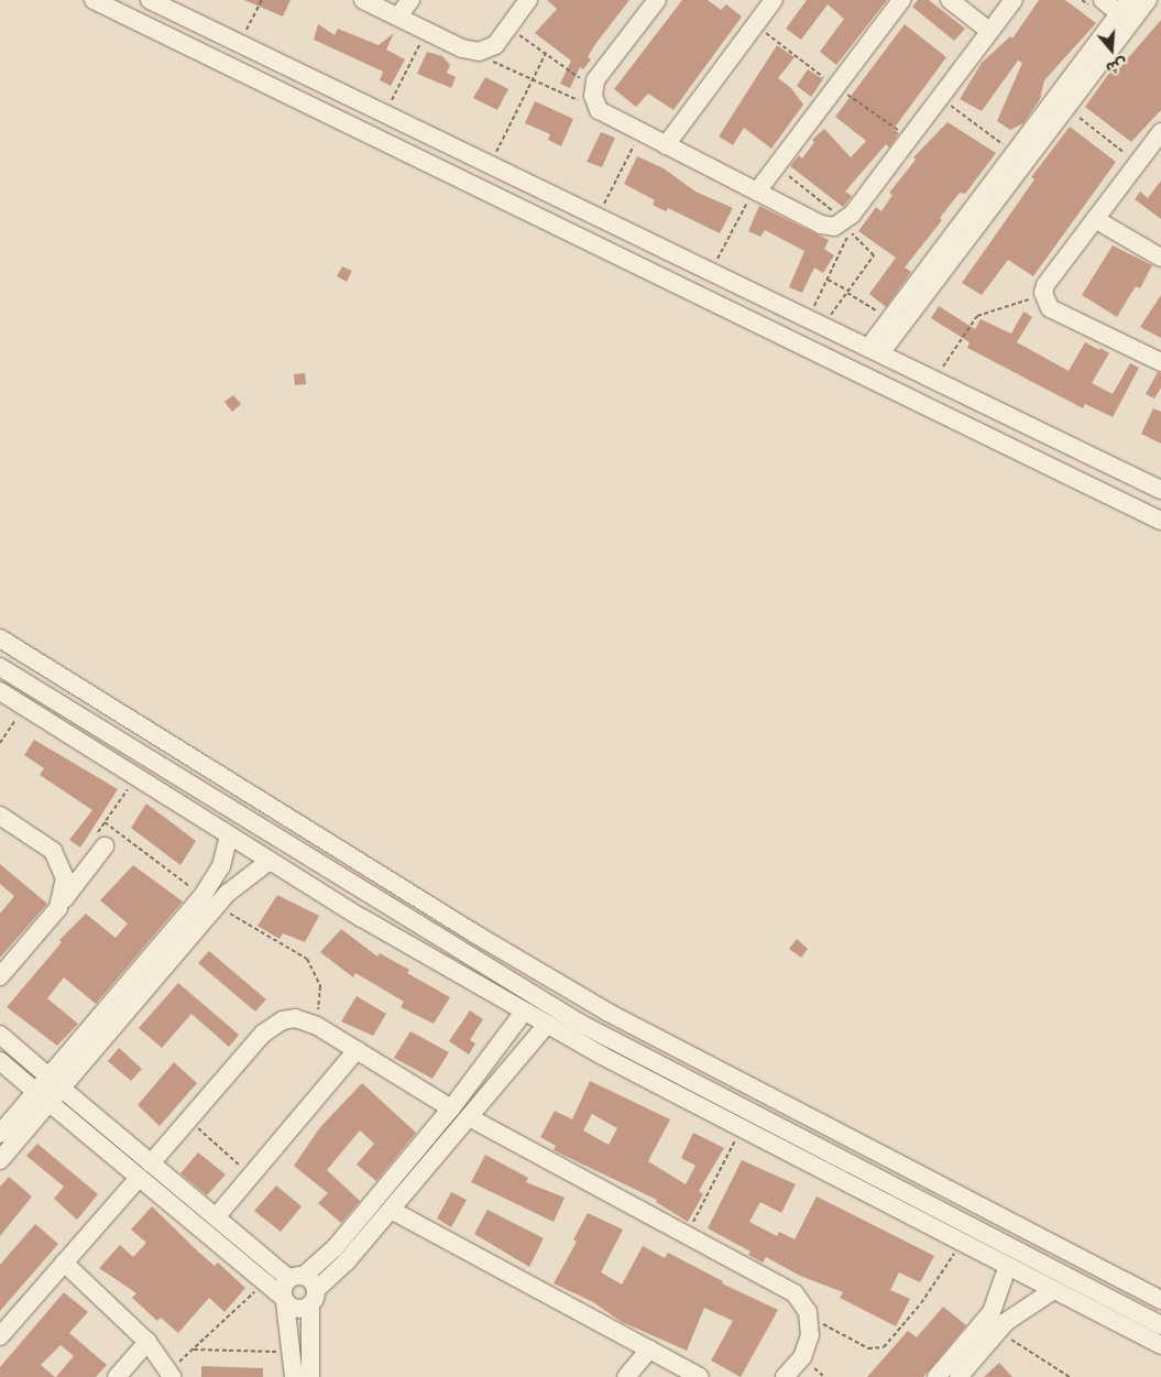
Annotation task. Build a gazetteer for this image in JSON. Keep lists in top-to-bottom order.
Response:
{
  "north": "bottom"
}
